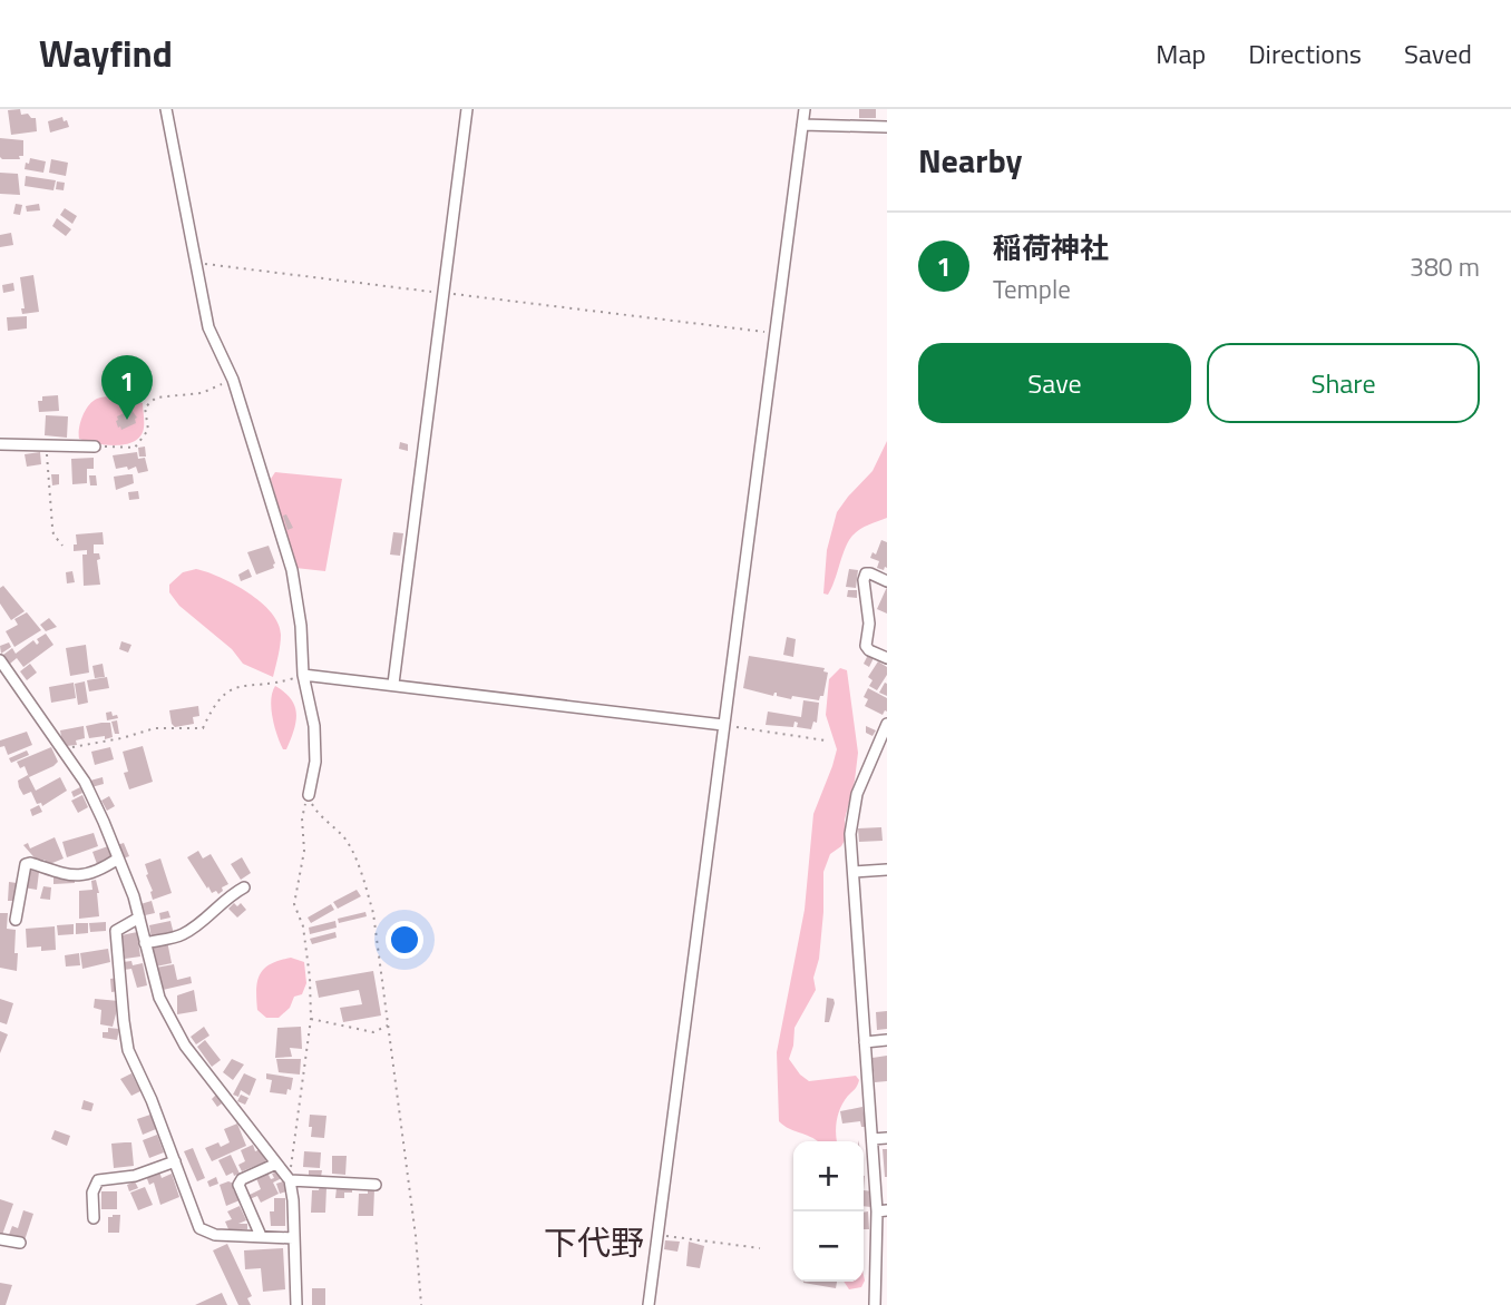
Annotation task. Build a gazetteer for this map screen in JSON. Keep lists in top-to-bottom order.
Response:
{
  "districts": ["下代野"],
  "page": {
    "header": "Wayfind",
    "nav": ["Map", "Directions", "Saved"],
    "heading": "Nearby",
    "list": [
      {
        "mark": "1",
        "name": "稲荷神社",
        "note": "Temple",
        "value": "380 m"
      }
    ],
    "buttons": ["Save", "Share"],
    "pins": "1",
    "map_buttons": ["+", "−"]
  }
}
